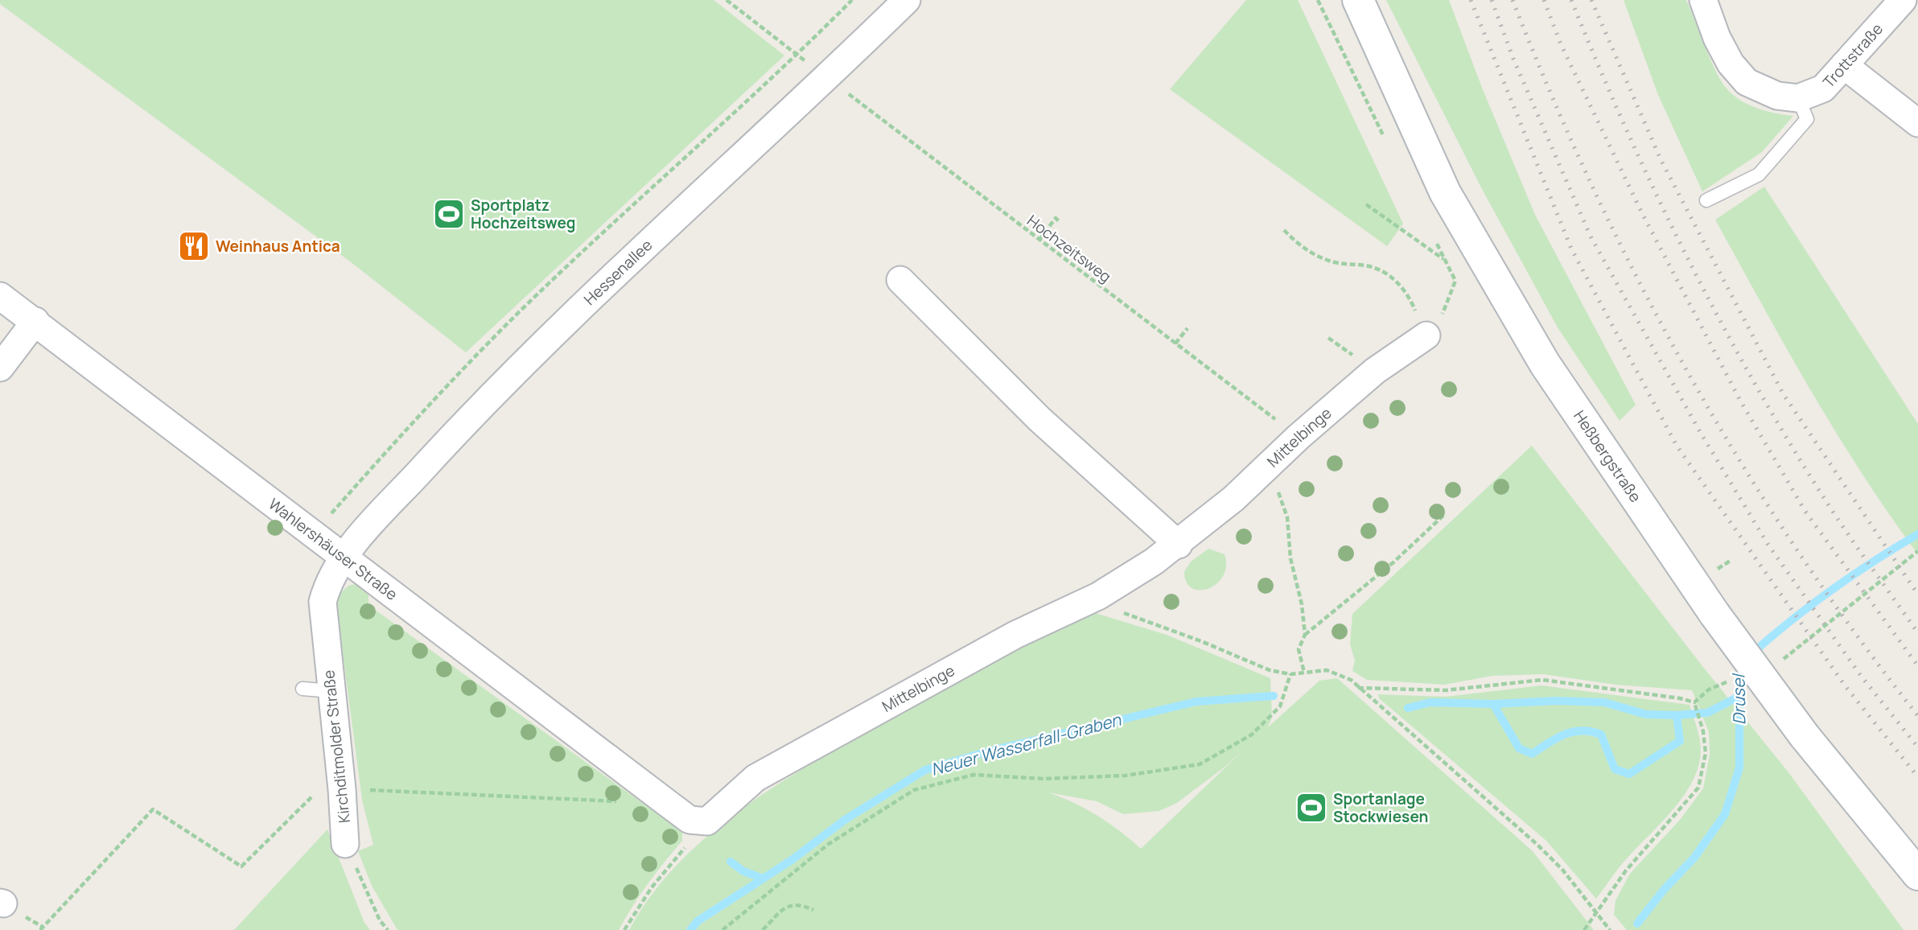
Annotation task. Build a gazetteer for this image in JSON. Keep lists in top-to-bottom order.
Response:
{
  "streets": {
    "main road": ["Heßbergstraße"],
    "street": [
      "Trottstraße",
      "Hessenallee",
      "Mittelbinge",
      "Wahlershäuser Straße",
      "Kirchditmolder Straße"
    ],
    "path": ["Hochzeitsweg"]
  },
  "crossings": [
    ["Hochzeitsweg", "Hessenallee"],
    ["Hochzeitsweg", "Mittelbinge"],
    ["Hessenallee", "Wahlershäuser Straße"],
    ["Hessenallee", "Kirchditmolder Straße"],
    ["Wahlershäuser Straße", "Kirchditmolder Straße"]
  ],
  "water": ["Drusel", "Neuer Wasserfall-Graben"],
  "places": {
    "sports": ["Sportplatz Hochzeitsweg", "Sportanlage Stockwiesen"],
    "restaurant": ["Weinhaus Antica"]
  }
}
